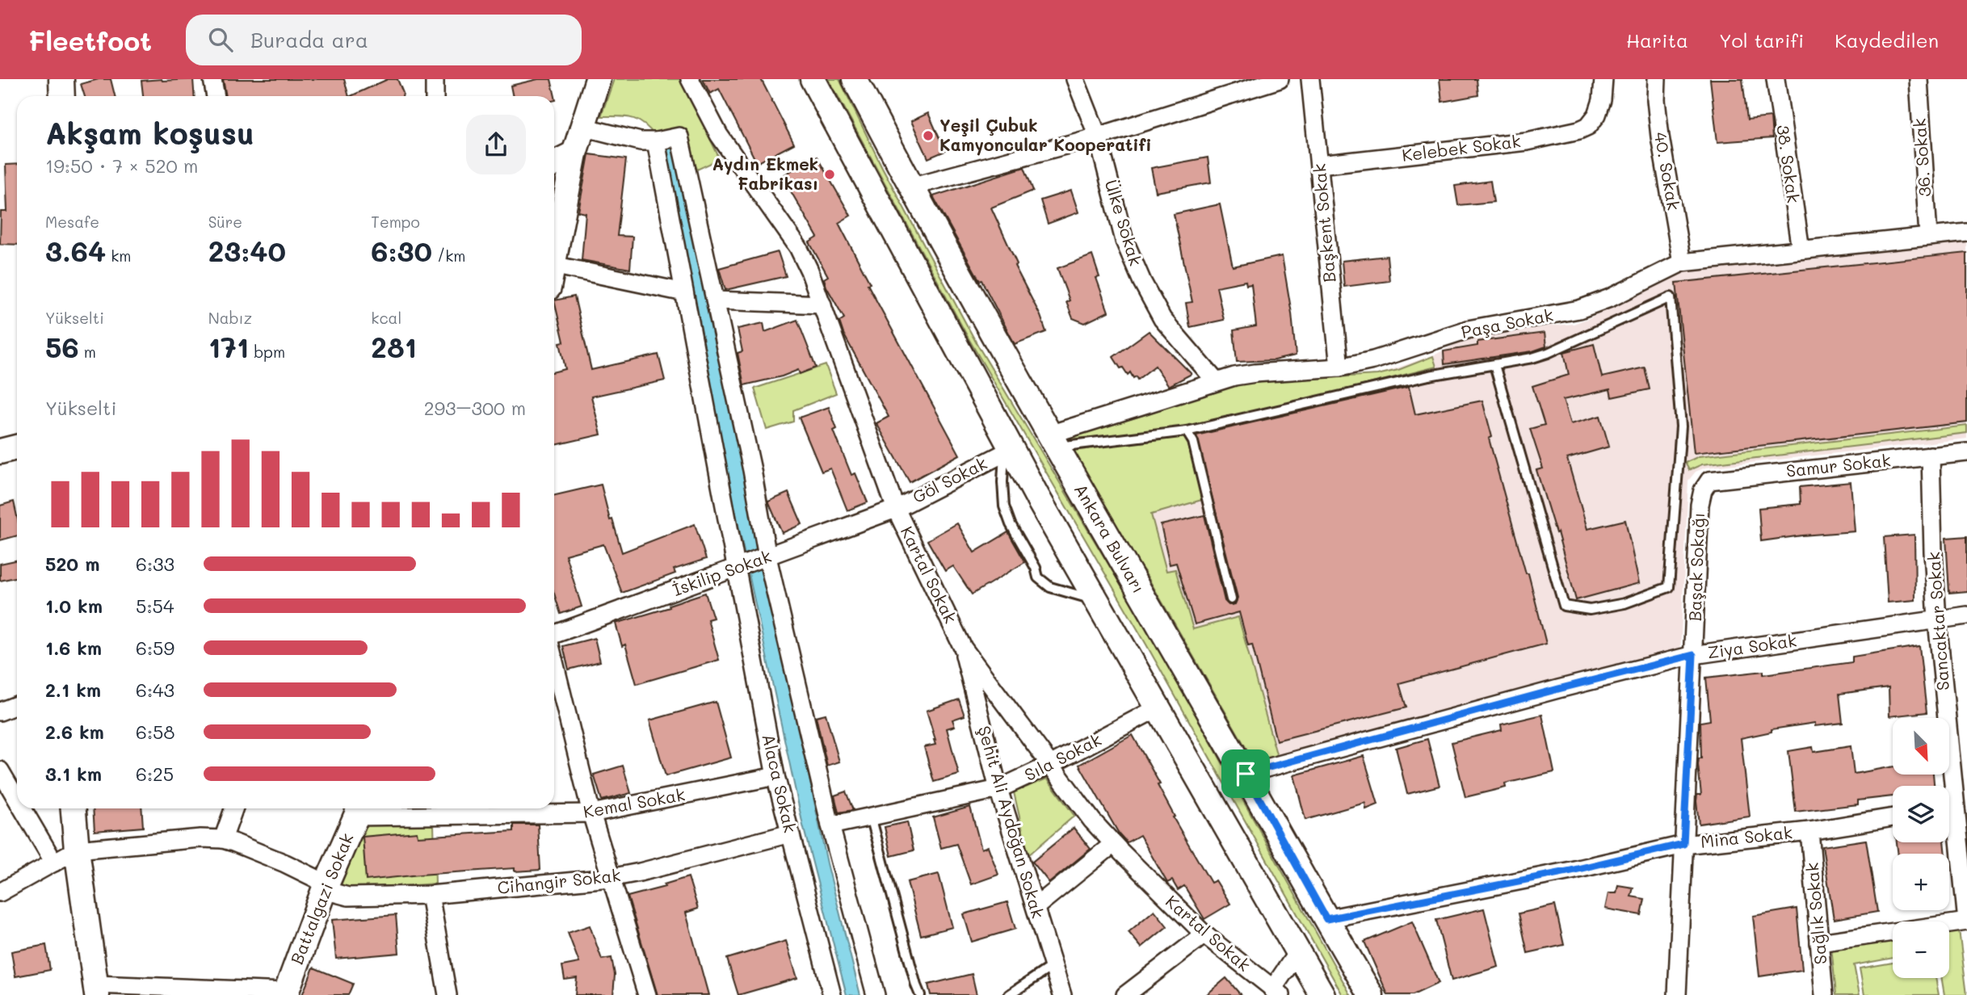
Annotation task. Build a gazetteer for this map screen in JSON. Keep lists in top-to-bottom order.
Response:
{
  "streets": {
    "main road": ["Ankara Bulvarı", "Battalgazi Sokak"],
    "street": [
      "Kelebek Sokak",
      "36. Sokak",
      "38. Sokak",
      "40. Sokak",
      "Ülke Sokak",
      "Başkent Sokak",
      "Paşa Sokak",
      "Samur Sokak",
      "Göl Sokak",
      "Başak Sokağı",
      "İskilip Sokak",
      "Kartal Sokak",
      "Sancaktar Sokak",
      "Ziya Sokak",
      "Sıla Sokak",
      "Alaca Sokak",
      "Kemal Sokak",
      "Şehit Ali Aydoğan Sokak",
      "Mina Sokak",
      "Cihangir Sokak",
      "Sağlık Sokak"
    ]
  },
  "crossings": [
    ["Kelebek Sokak", "Başkent Sokak"],
    ["36. Sokak", "Paşa Sokak"],
    ["38. Sokak", "Paşa Sokak"],
    ["40. Sokak", "Paşa Sokak"],
    ["Ülke Sokak", "Paşa Sokak"],
    ["Başkent Sokak", "Paşa Sokak"],
    ["Paşa Sokak", "Ankara Bulvarı"],
    ["Samur Sokak", "Başak Sokağı"],
    ["Samur Sokak", "Sancaktar Sokak"],
    ["Göl Sokak", "İskilip Sokak"],
    ["Göl Sokak", "Kartal Sokak"],
    ["Ankara Bulvarı", "Ziya Sokak"],
    ["Ankara Bulvarı", "Mina Sokak"],
    ["Başak Sokağı", "Ziya Sokak"],
    ["Başak Sokağı", "Mina Sokak"],
    ["İskilip Sokak", "Kartal Sokak"],
    ["İskilip Sokak", "Alaca Sokak"],
    ["Kartal Sokak", "Sıla Sokak"],
    ["Kartal Sokak", "Şehit Ali Aydoğan Sokak"],
    ["Sancaktar Sokak", "Ziya Sokak"],
    ["Sıla Sokak", "Şehit Ali Aydoğan Sokak"],
    ["Alaca Sokak", "Kemal Sokak"],
    ["Alaca Sokak", "Cihangir Sokak"],
    ["Kemal Sokak", "Battalgazi Sokak"],
    ["Mina Sokak", "Sağlık Sokak"],
    ["Cihangir Sokak", "Battalgazi Sokak"]
  ],
  "places": ["Yeşil Çubuk Kamyoncular Kooperatifi", "Aydın Ekmek Fabrikası"],
  "north": "bottom right",
  "page": {
    "header": "Fleetfoot",
    "search": "Burada ara",
    "nav": ["Harita", "Yol tarifi", "Kaydedilen"],
    "heading": ["Akşam koşusu", "19:50 · 7 × 520 m"],
    "stats": [
      ["Mesafe", "3.64 km"],
      ["Süre", "23:40"],
      ["Tempo", "6:30 /km"],
      ["Yükselti", "56 m"],
      ["Nabız", "171 bpm"],
      ["kcal", "281"]
    ],
    "chart": ["Yükselti", "293–300 m"],
    "list": [
      {
        "name": "520 m",
        "note": "6:33"
      },
      {
        "name": "1.0 km",
        "note": "5:54"
      },
      {
        "name": "1.6 km",
        "note": "6:59"
      },
      {
        "name": "2.1 km",
        "note": "6:43"
      },
      {
        "name": "2.6 km",
        "note": "6:58"
      },
      {
        "name": "3.1 km",
        "note": "6:25"
      }
    ],
    "map_buttons": ["+", "−"]
  }
}
